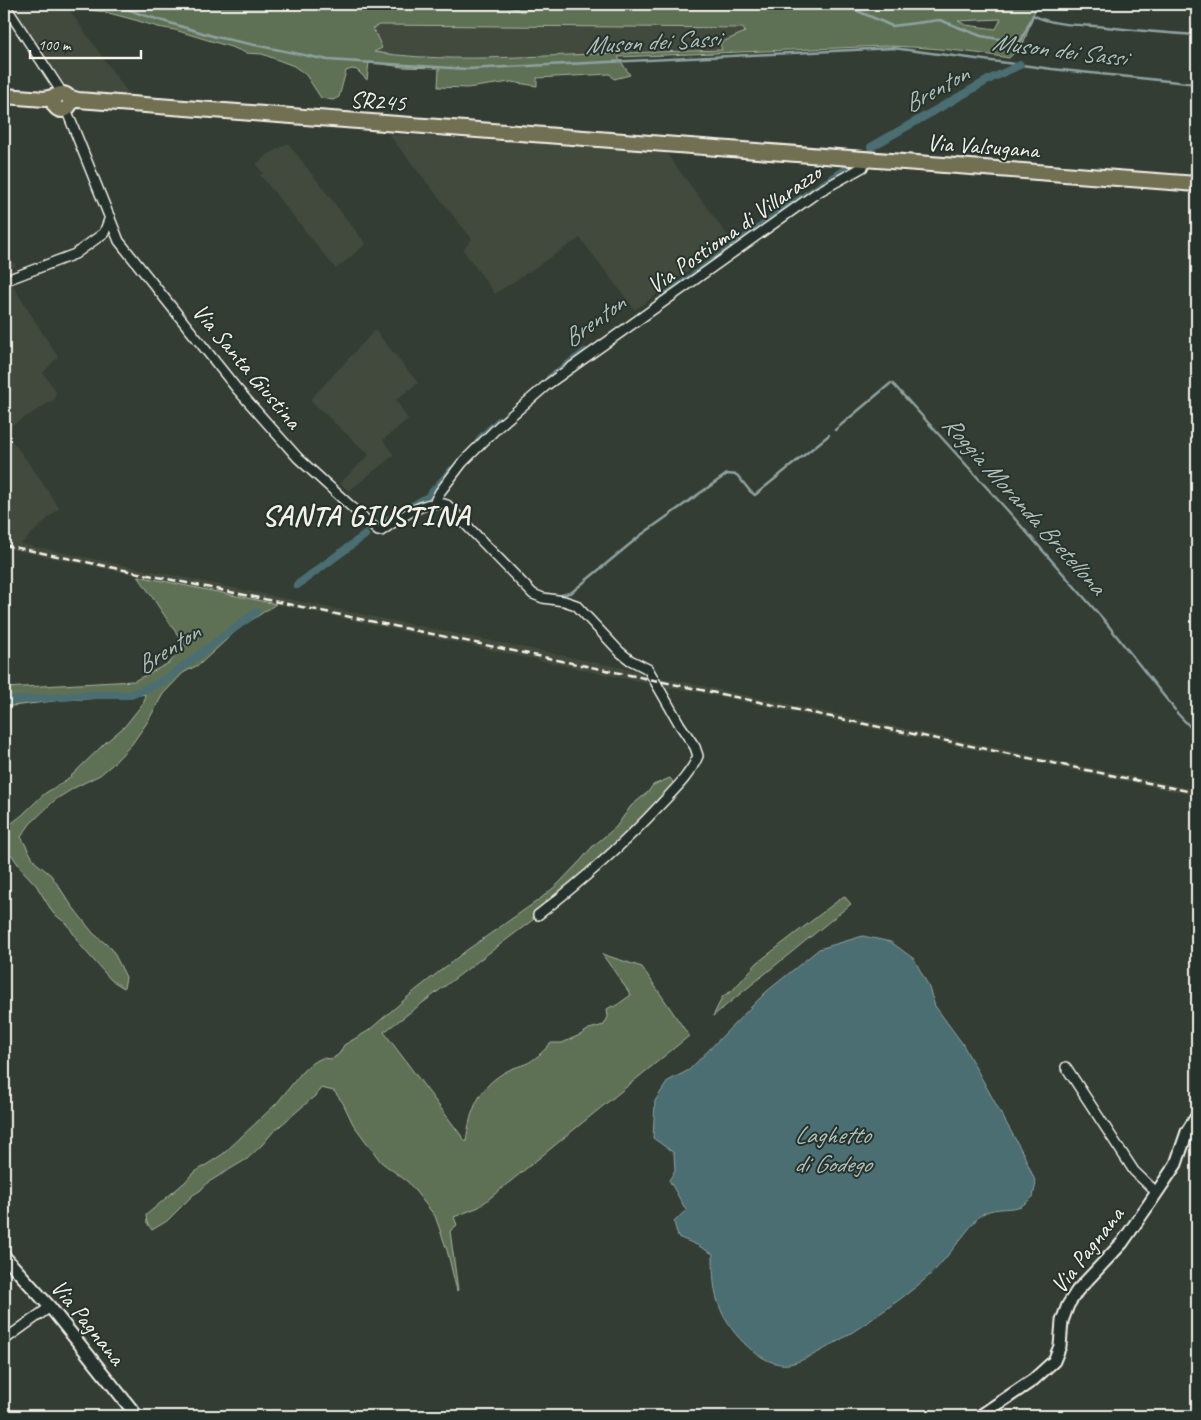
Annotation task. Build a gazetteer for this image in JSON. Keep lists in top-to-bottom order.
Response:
{
  "streets": {
    "main road": ["SR245", "Via Valsugana"],
    "street": ["Via Postioma di Villarazzo", "Via Santa Giustina", "Via Pagnana"]
  },
  "crossings": [
    ["SR245", "Via Valsugana"],
    ["SR245", "Via Santa Giustina"],
    ["Via Valsugana", "Via Postioma di Villarazzo"],
    ["Via Postioma di Villarazzo", "Via Santa Giustina"]
  ],
  "districts": ["SANTA GIUSTINA"],
  "water": [
    "Muson dei Sassi",
    "Brenton",
    "Roggia Moranda Bretellona",
    "Laghetto di Godego"
  ],
  "scale_bar": "100 m"
}
